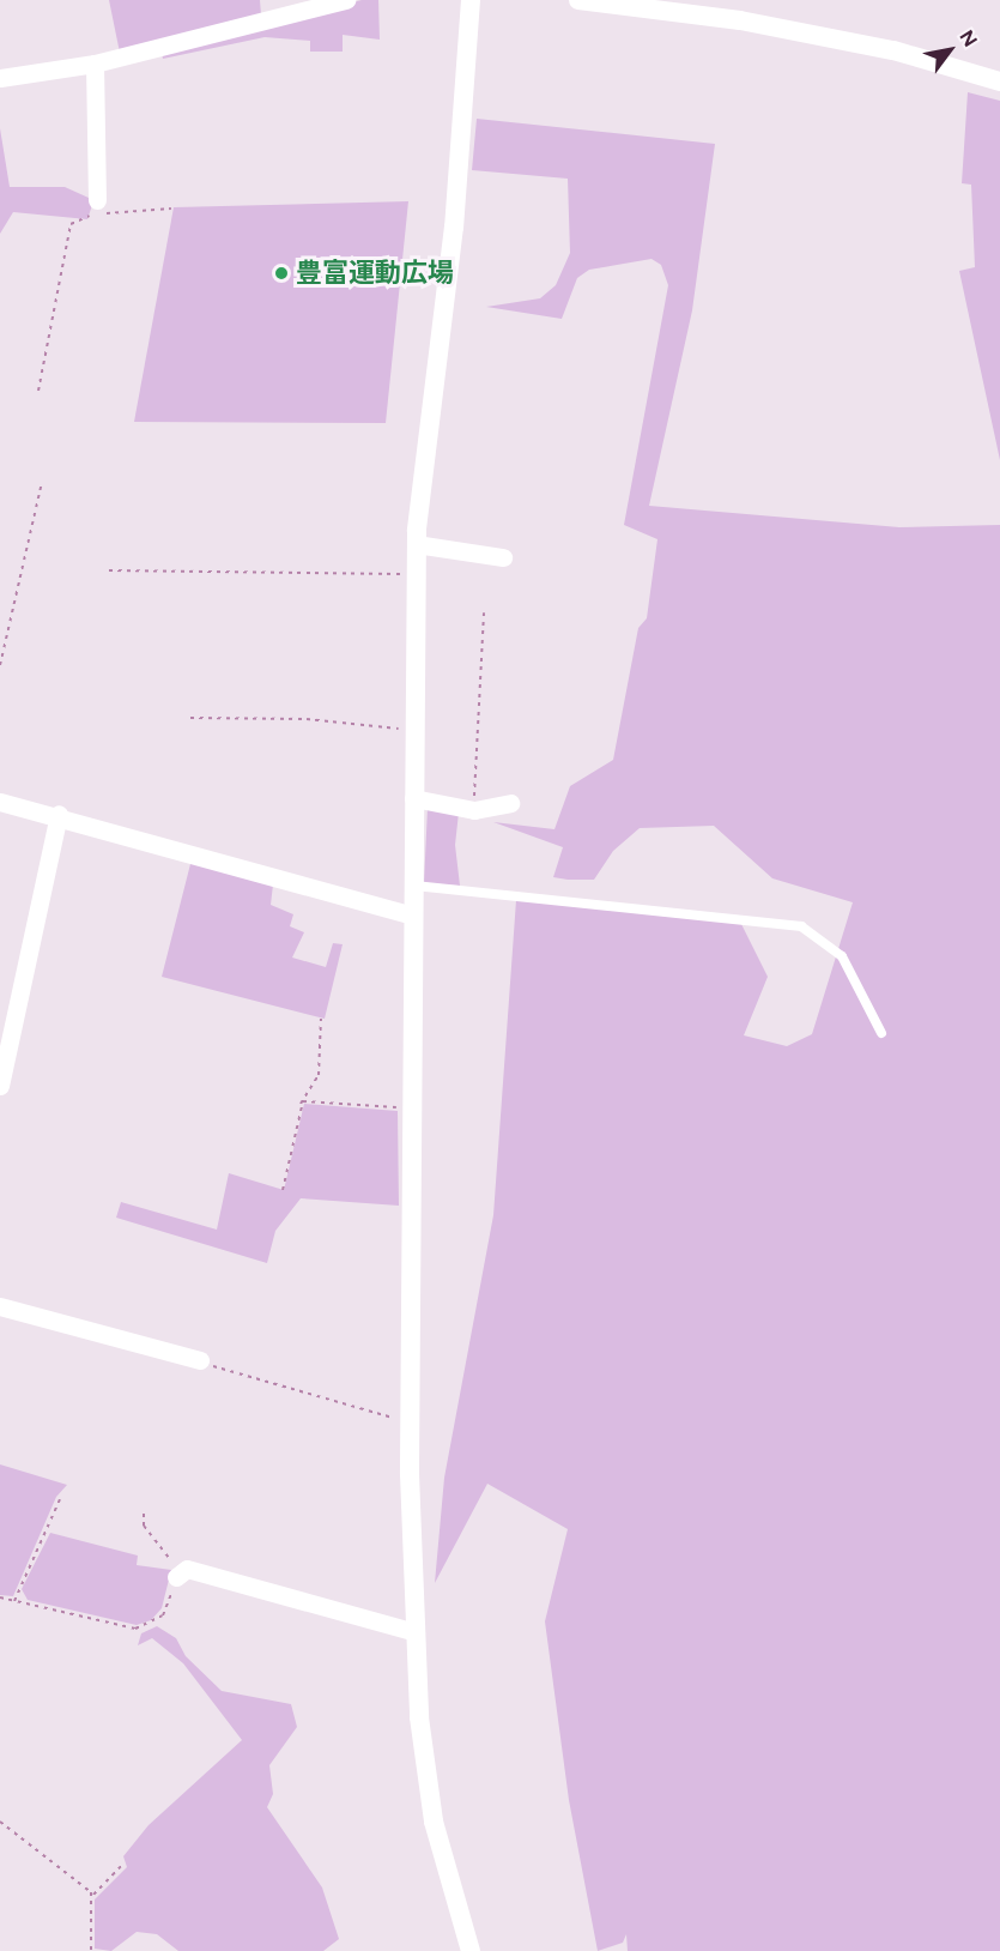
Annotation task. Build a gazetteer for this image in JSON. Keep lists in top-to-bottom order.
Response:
{
  "places": ["豊富運動広場"],
  "north": "top right"
}
